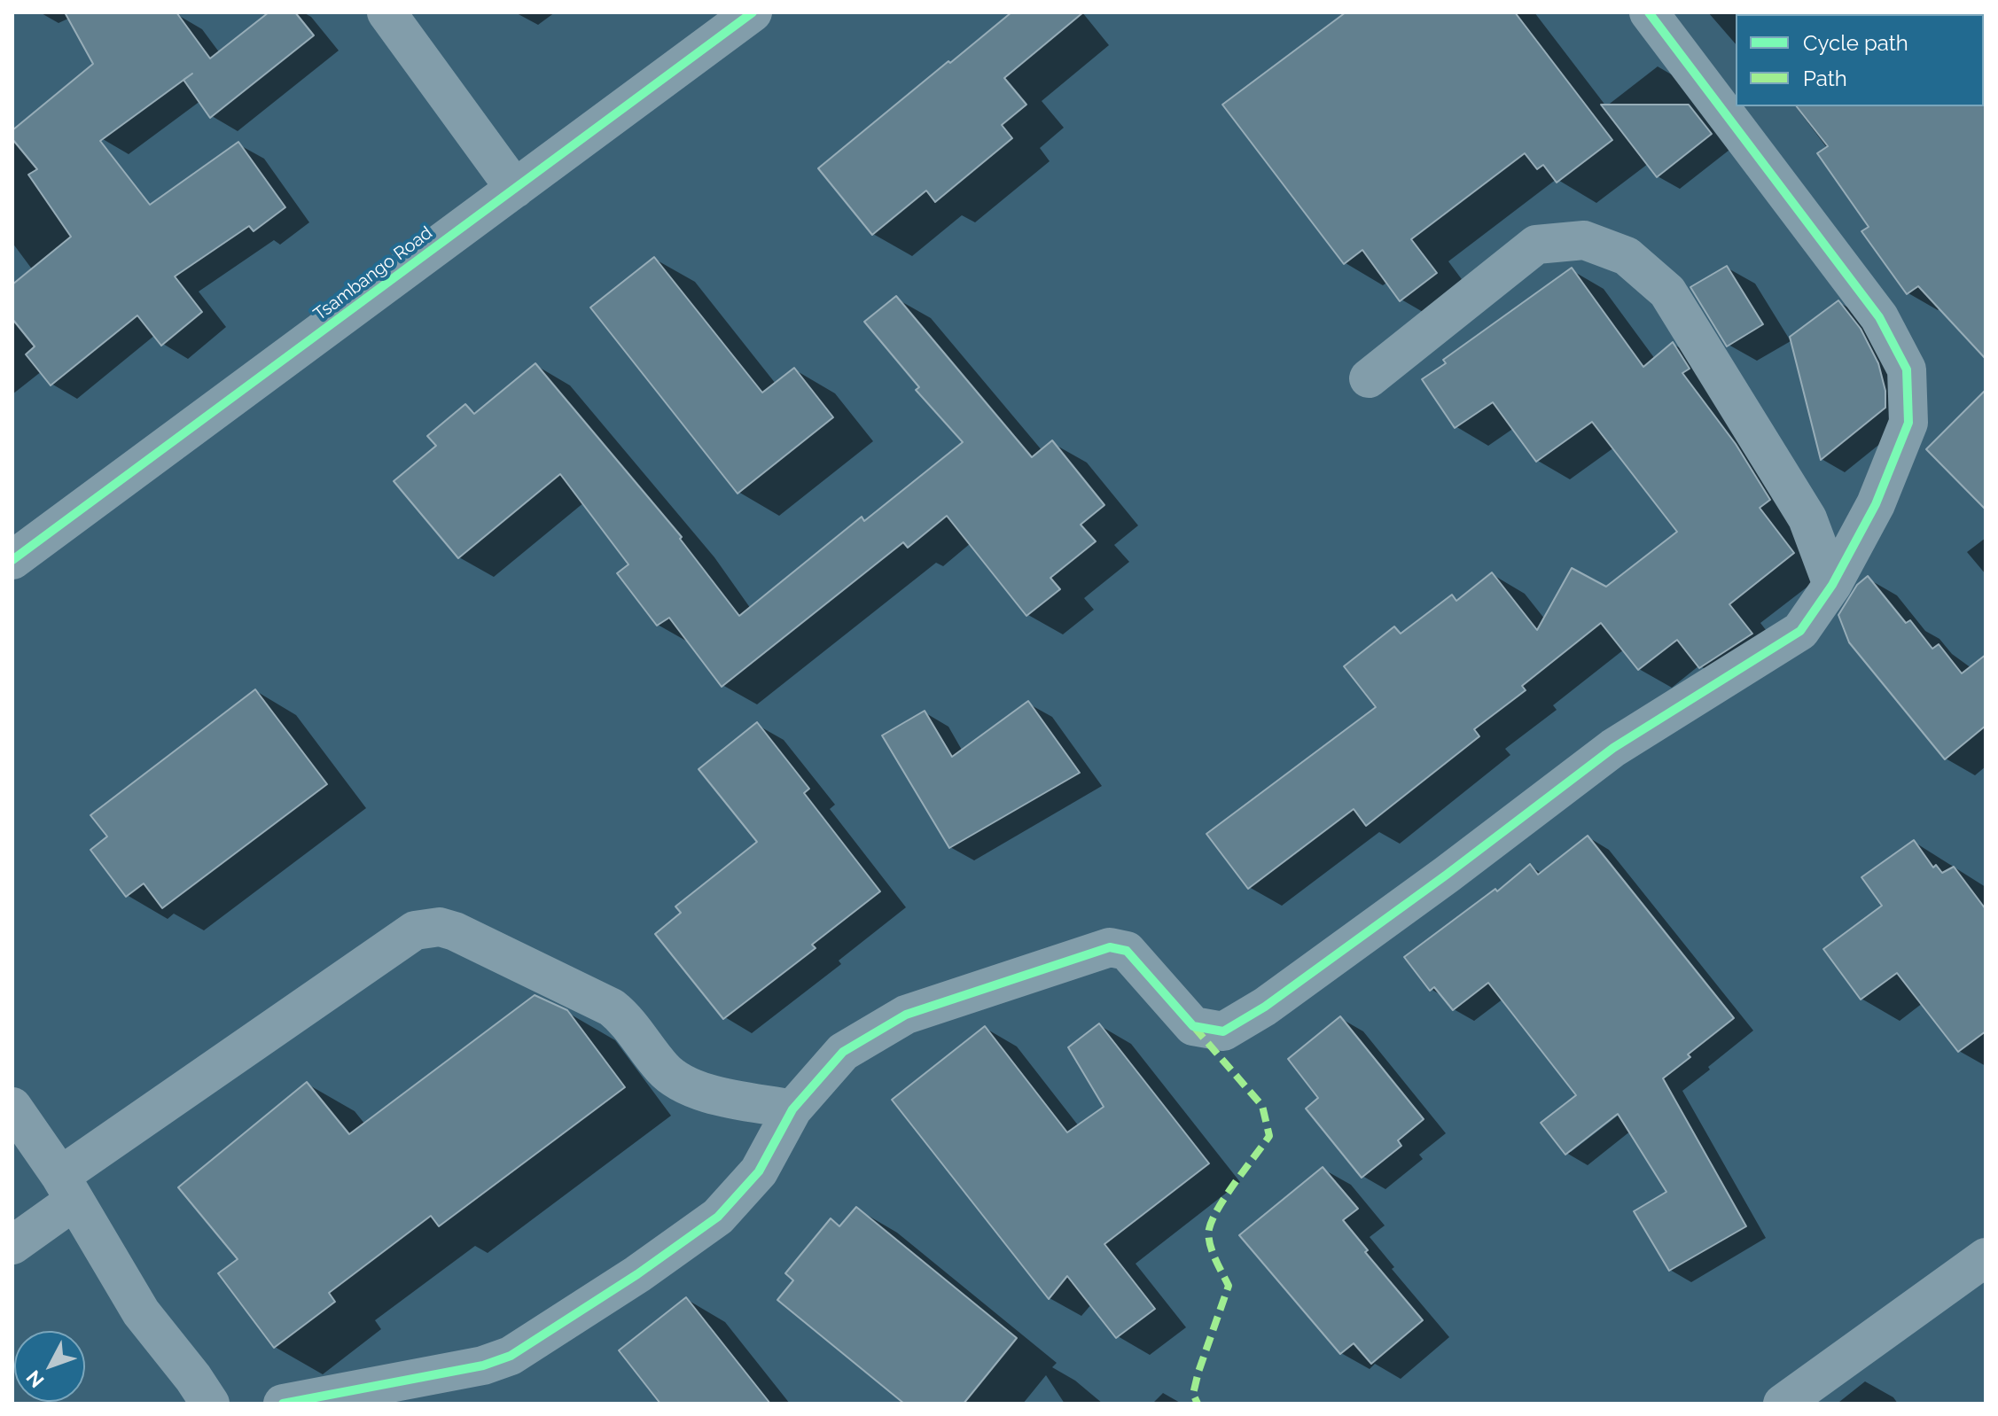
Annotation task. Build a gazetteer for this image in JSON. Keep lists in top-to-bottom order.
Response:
{
  "streets": {
    "street": ["Tsambango Road"]
  },
  "legend": ["Cycle path", "Path"],
  "north": "bottom left"
}
